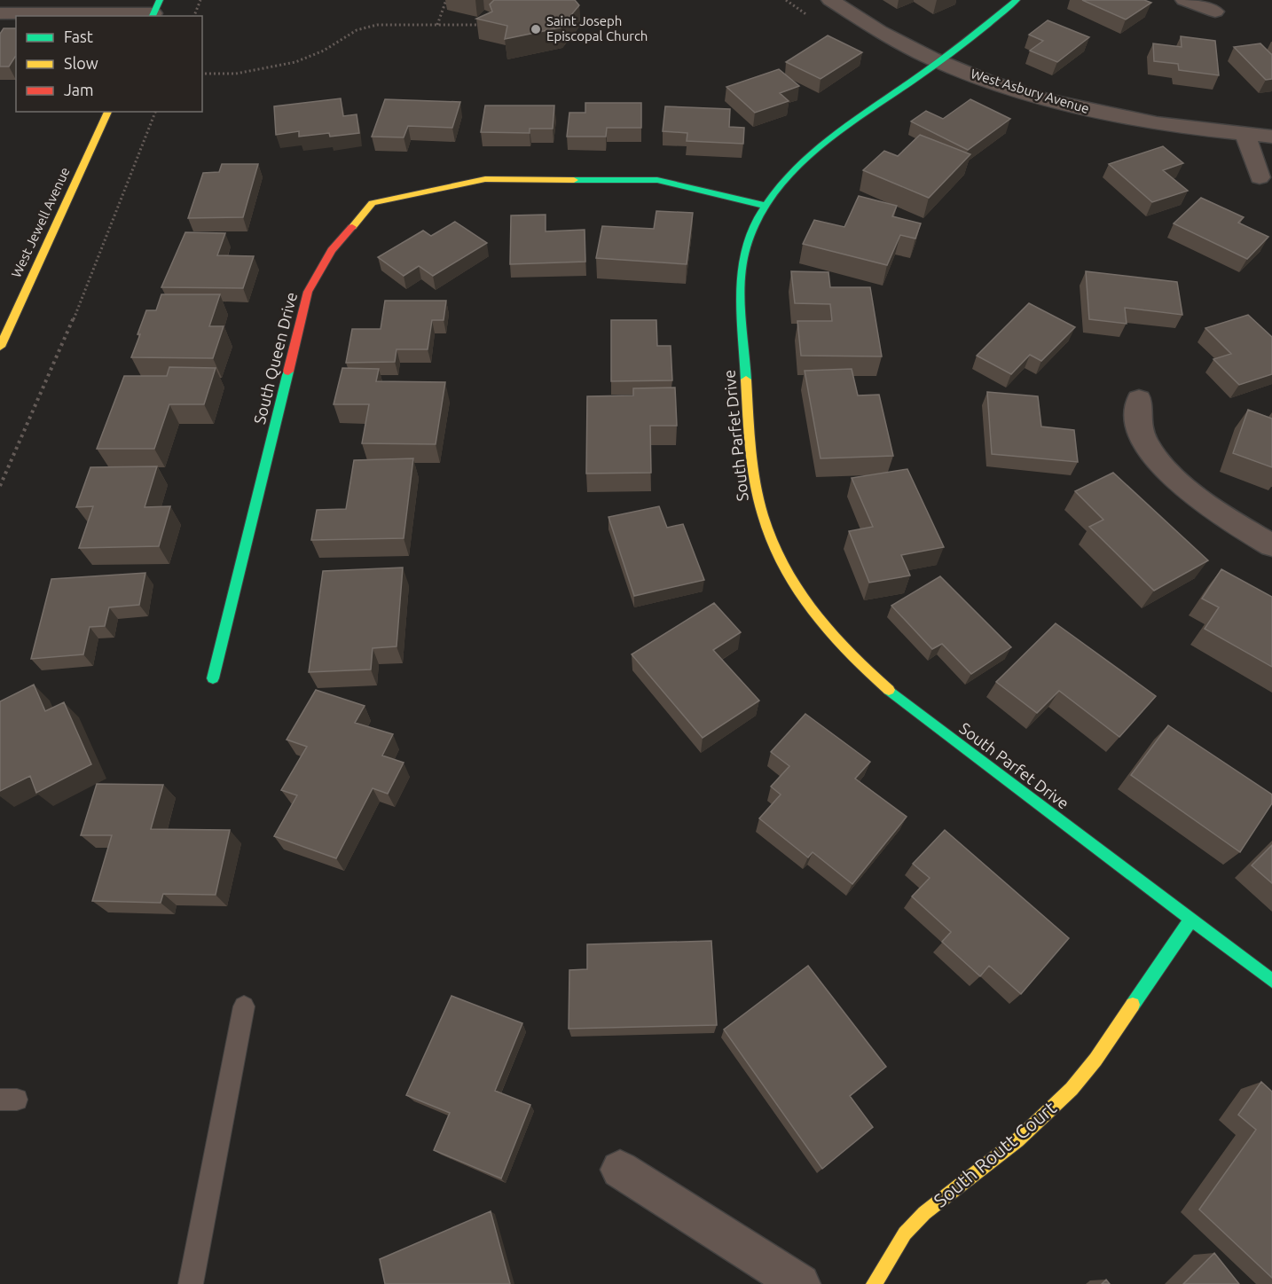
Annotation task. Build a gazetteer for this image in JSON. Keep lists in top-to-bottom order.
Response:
{
  "streets": {
    "street": [
      "West Asbury Avenue",
      "West Jewell Avenue",
      "South Queen Drive",
      "South Parfet Drive",
      "South Routt Court"
    ]
  },
  "crossings": [
    ["West Asbury Avenue", "South Parfet Drive"],
    ["South Queen Drive", "South Parfet Drive"],
    ["South Parfet Drive", "South Routt Court"]
  ],
  "places": ["Saint Joseph Episcopal Church"],
  "legend": ["Fast", "Slow", "Jam"]
}
